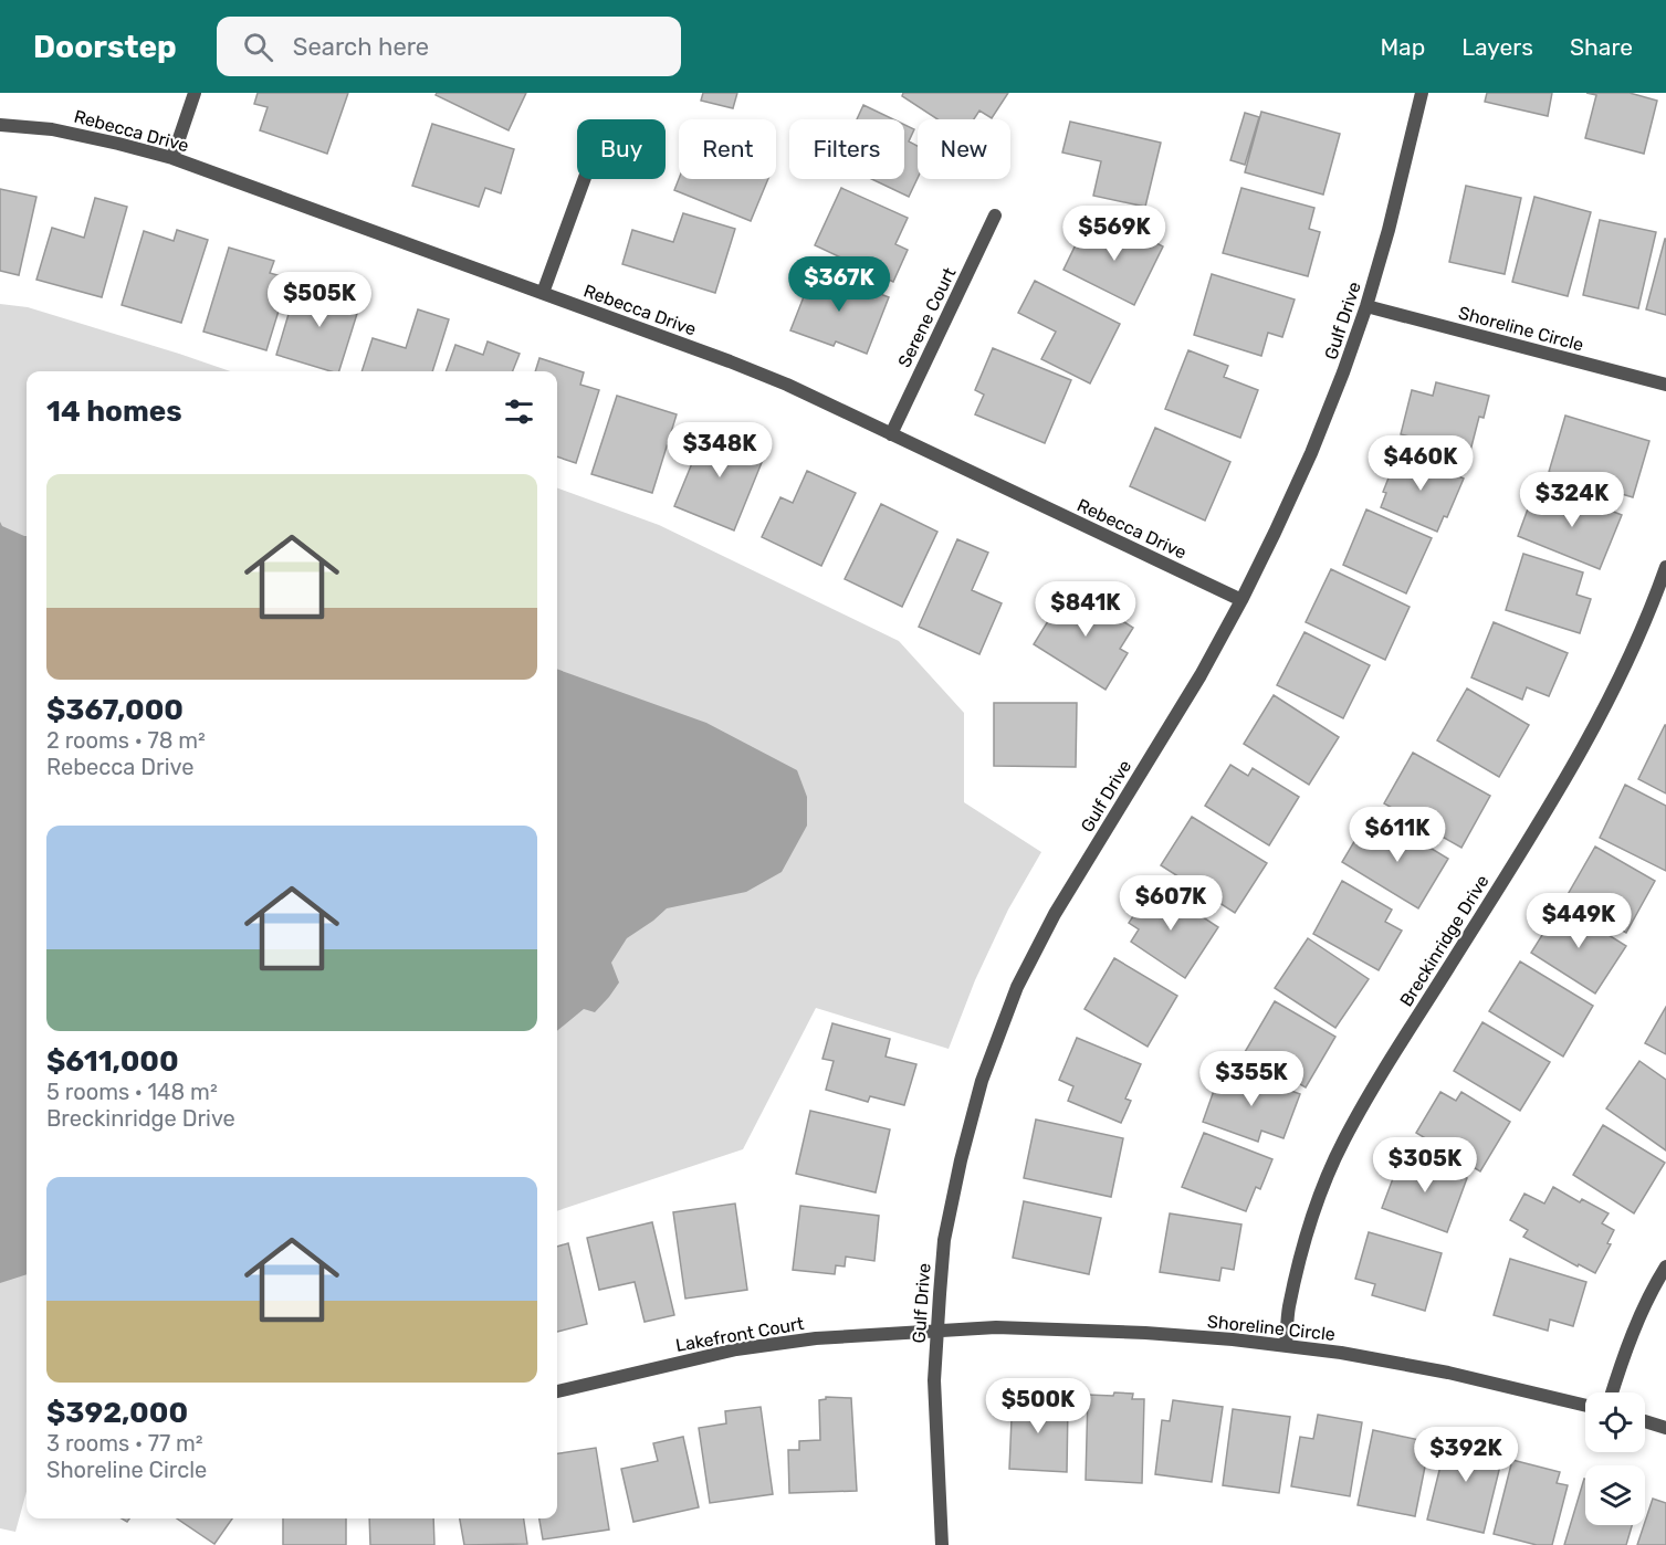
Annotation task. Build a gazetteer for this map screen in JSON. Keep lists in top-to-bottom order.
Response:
{
  "streets": {
    "street": [
      "Rebecca Drive",
      "Serene Court",
      "Gulf Drive",
      "Shoreline Circle",
      "Breckinridge Drive",
      "Lakefront Court"
    ]
  },
  "crossings": [
    ["Rebecca Drive", "Serene Court"],
    ["Rebecca Drive", "Gulf Drive"],
    ["Gulf Drive", "Shoreline Circle"],
    ["Gulf Drive", "Lakefront Court"],
    ["Shoreline Circle", "Breckinridge Drive"],
    ["Shoreline Circle", "Lakefront Court"]
  ],
  "page": {
    "header": "Doorstep",
    "search": "Search here",
    "nav": ["Map", "Layers", "Share"],
    "chip": [
      "Buy",
      "Rent",
      "Filters",
      "New"
    ],
    "price": [
      "$569K",
      "$367K",
      "$505K",
      "$348K",
      "$460K",
      "$324K",
      "$841K",
      "$611K",
      "$607K",
      "$449K",
      "$355K",
      "$305K",
      "$500K",
      "$392K"
    ],
    "heading": "14 homes",
    "list": [
      {
        "name": "$367,000",
        "note": "2 rooms · 78 m² · Rebecca Drive"
      },
      {
        "name": "$611,000",
        "note": "5 rooms · 148 m² · Breckinridge Drive"
      },
      {
        "name": "$392,000",
        "note": "3 rooms · 77 m² · Shoreline Circle"
      }
    ]
  }
}
